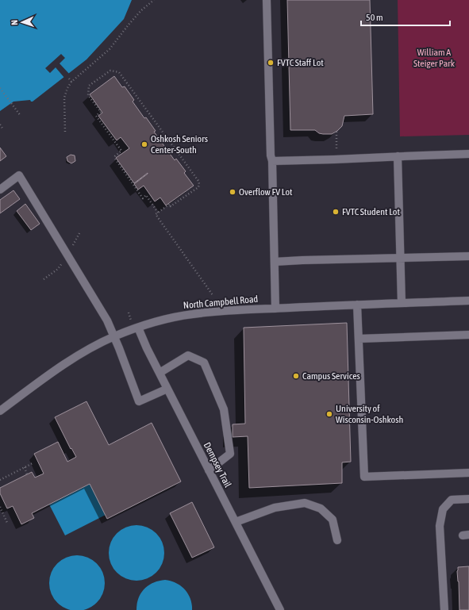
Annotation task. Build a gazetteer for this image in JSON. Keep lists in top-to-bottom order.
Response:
{
  "streets": {
    "street": ["North Campbell Road", "Dempsey Trail"]
  },
  "crossings": [
    ["North Campbell Road", "Dempsey Trail"]
  ],
  "parks": ["William A Steiger Park"],
  "places": [
    "FVTC Staff Lot",
    "Oshkosh Seniors Center-South",
    "Overflow FV Lot",
    "FVTC Student Lot",
    "Campus Services",
    "University of Wisconsin-Oshkosh"
  ],
  "scale_bar": "50 m",
  "north": "left"
}
